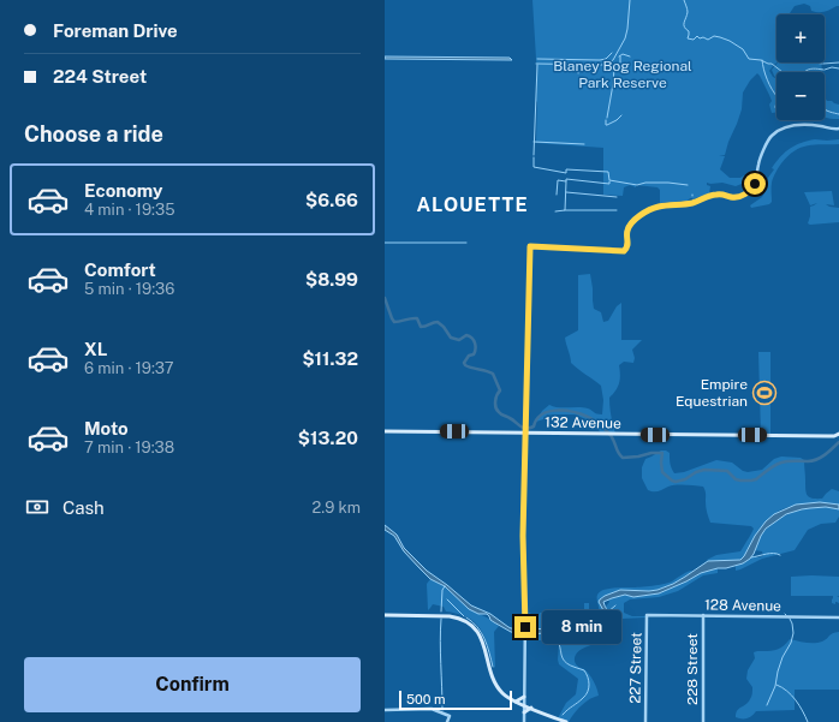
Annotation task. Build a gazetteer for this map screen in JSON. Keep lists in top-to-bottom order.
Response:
{
  "streets": {
    "main road": ["132 Avenue"],
    "street": ["128 Avenue", "227 Street", "228 Street"]
  },
  "crossings": [
    ["128 Avenue", "227 Street"],
    ["128 Avenue", "228 Street"]
  ],
  "districts": ["ALOUETTE"],
  "parks": ["Blaney Bog Regional Park Reserve"],
  "places": {
    "sports": ["Empire Equestrian"]
  },
  "scale_bar": "500 m",
  "page": {
    "banner": ["Foreman Drive", "224 Street"],
    "map_buttons": ["+", "−"],
    "heading": "Choose a ride",
    "list": [
      {
        "name": "Economy",
        "note": "4 min · 19:35",
        "value": "$6.66"
      },
      {
        "name": "Comfort",
        "note": "5 min · 19:36",
        "value": "$8.99"
      },
      {
        "name": "XL",
        "note": "6 min · 19:37",
        "value": "$11.32"
      },
      {
        "name": "Moto",
        "note": "7 min · 19:38",
        "value": "$13.20"
      }
    ],
    "pay": ["Cash", "2.9 km"],
    "bubble": "8 min",
    "buttons": "Confirm",
    "scale": "500 m"
  }
}
